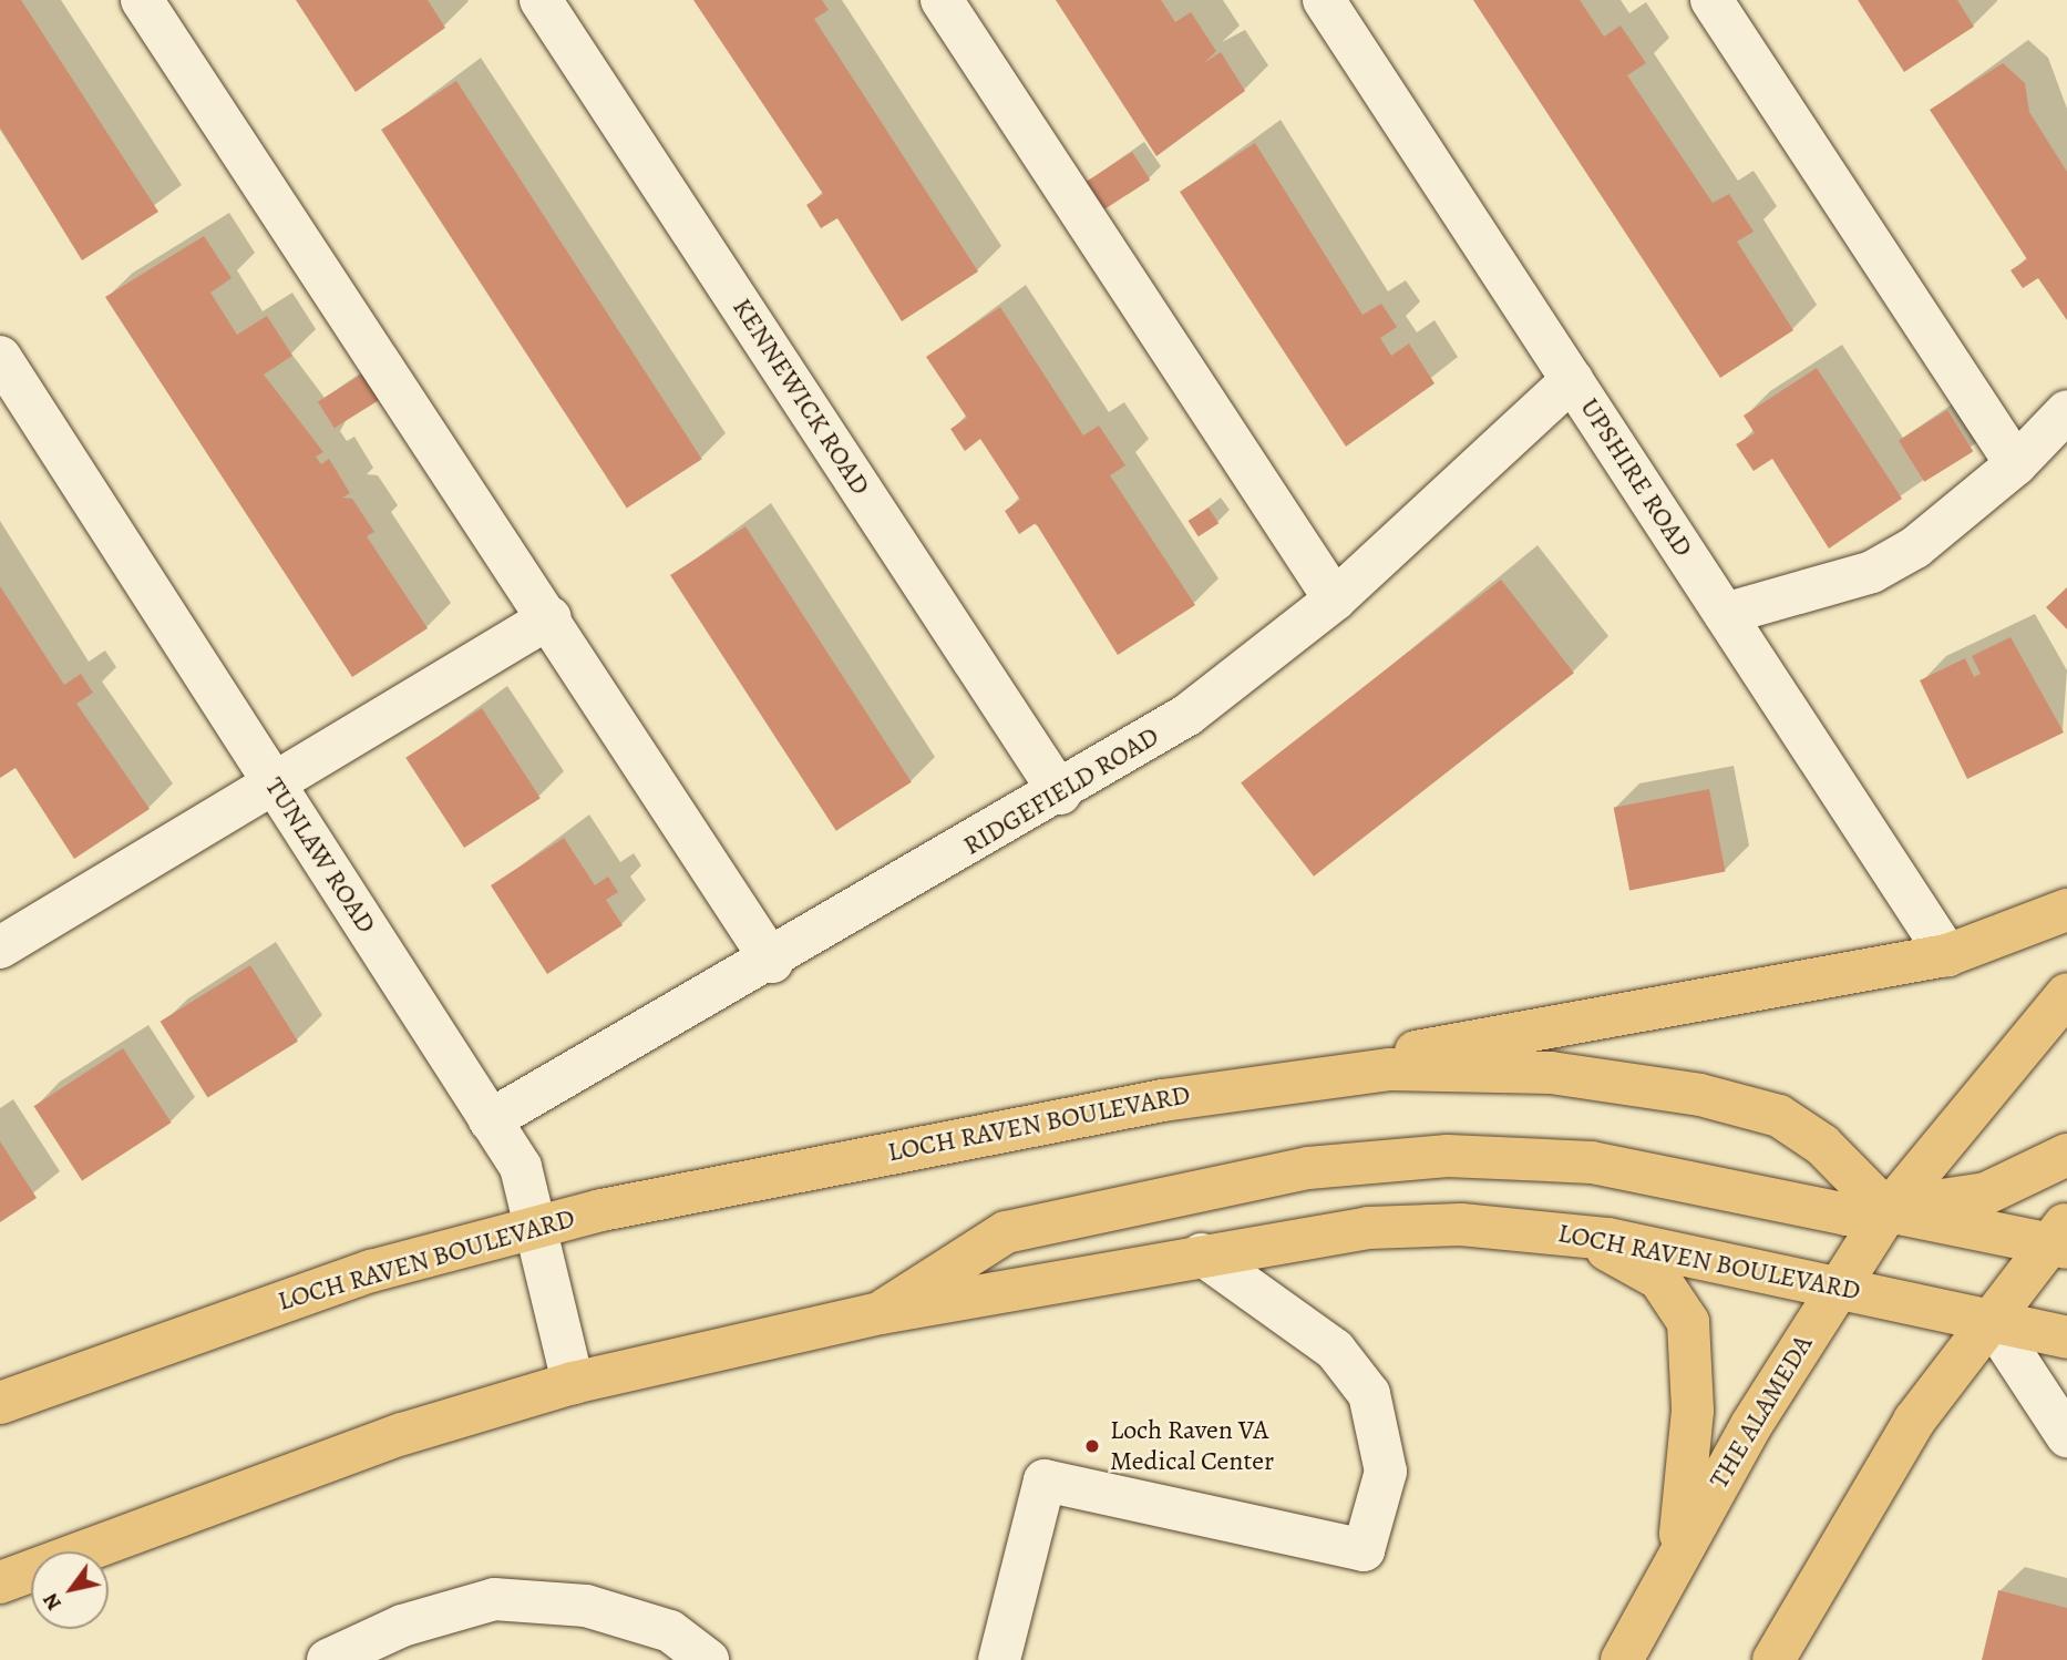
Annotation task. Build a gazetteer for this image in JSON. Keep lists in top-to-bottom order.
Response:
{
  "streets": {
    "main road": ["LOCH RAVEN BOULEVARD", "THE ALAMEDA"],
    "street": [
      "KENNEWICK ROAD",
      "UPSHIRE ROAD",
      "RIDGEFIELD ROAD",
      "TUNLAW ROAD"
    ]
  },
  "crossings": [
    ["KENNEWICK ROAD", "RIDGEFIELD ROAD"],
    ["UPSHIRE ROAD", "RIDGEFIELD ROAD"],
    ["RIDGEFIELD ROAD", "TUNLAW ROAD"],
    ["TUNLAW ROAD", "LOCH RAVEN BOULEVARD"],
    ["LOCH RAVEN BOULEVARD", "THE ALAMEDA"]
  ],
  "places": ["Loch Raven VA Medical Center"],
  "north": "bottom left"
}
